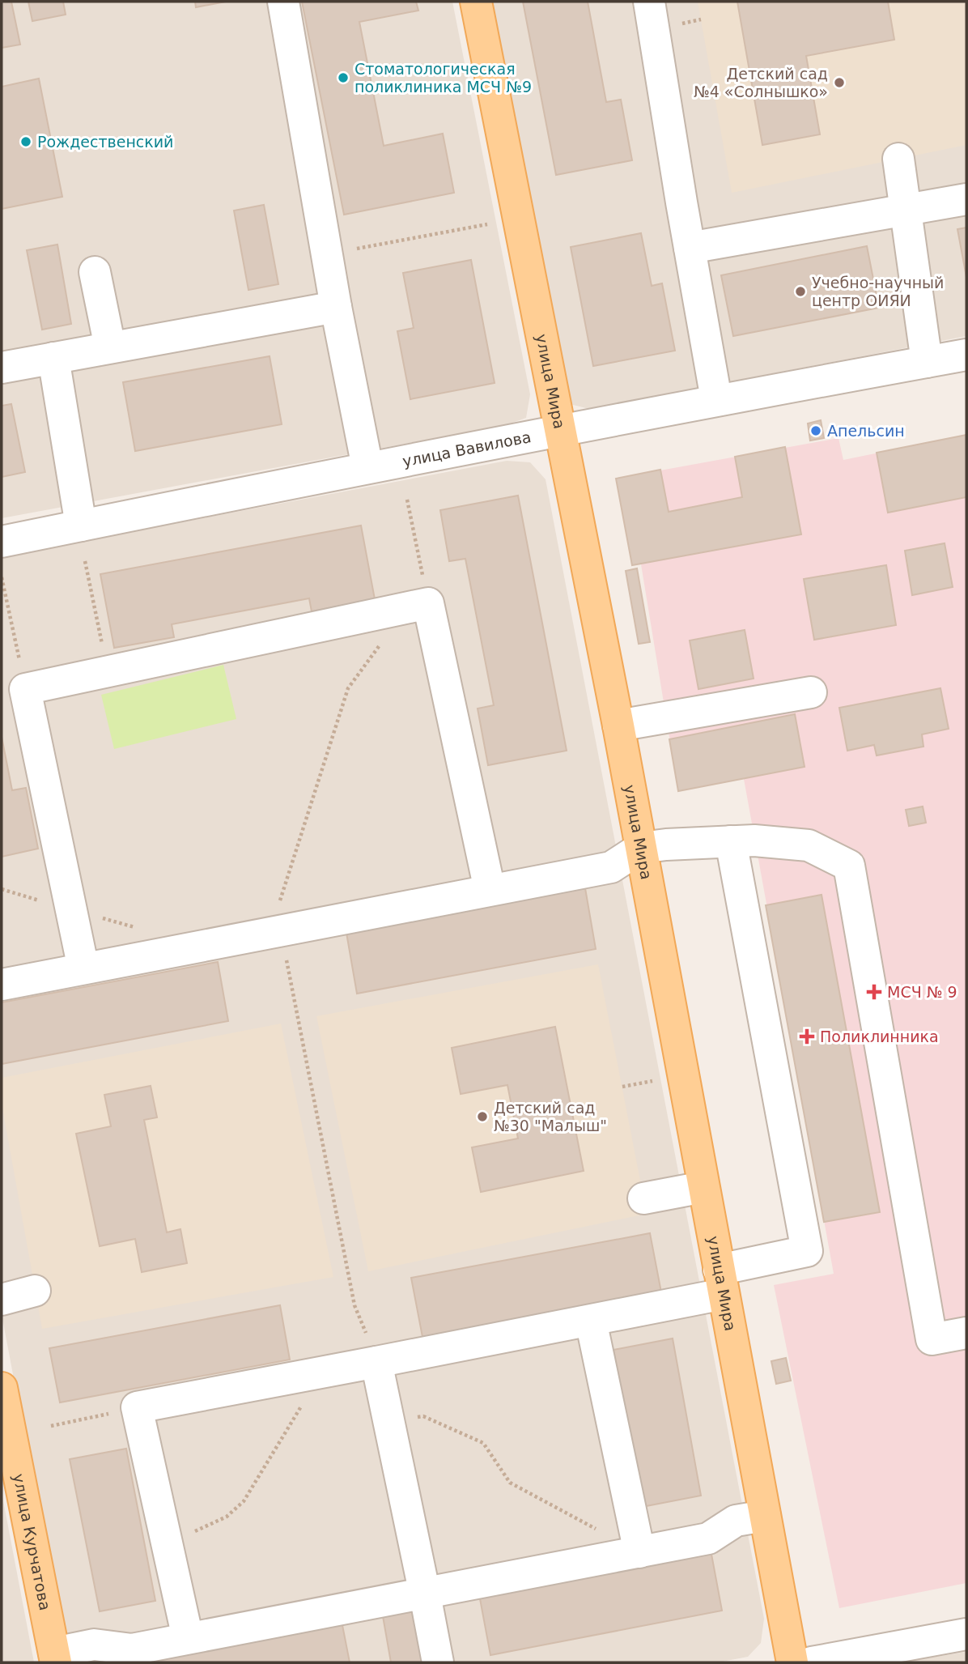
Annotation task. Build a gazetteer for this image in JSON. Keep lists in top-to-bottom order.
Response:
{
  "streets": {
    "main road": ["улица Мира", "улица Курчатова"],
    "street": ["улица Вавилова"]
  },
  "crossings": [
    ["улица Мира", "улица Вавилова"]
  ],
  "places": {
    "other": [
      "Стоматологическая поликлиника МСЧ №9",
      "Детский сад №4 «Солнышко»",
      "Рождественский",
      "Учебно-научный центр ОИЯИ",
      "Апельсин",
      "Детский сад №30 \"Малыш\""
    ],
    "health": ["МСЧ № 9", "Поликлинника"]
  }
}
